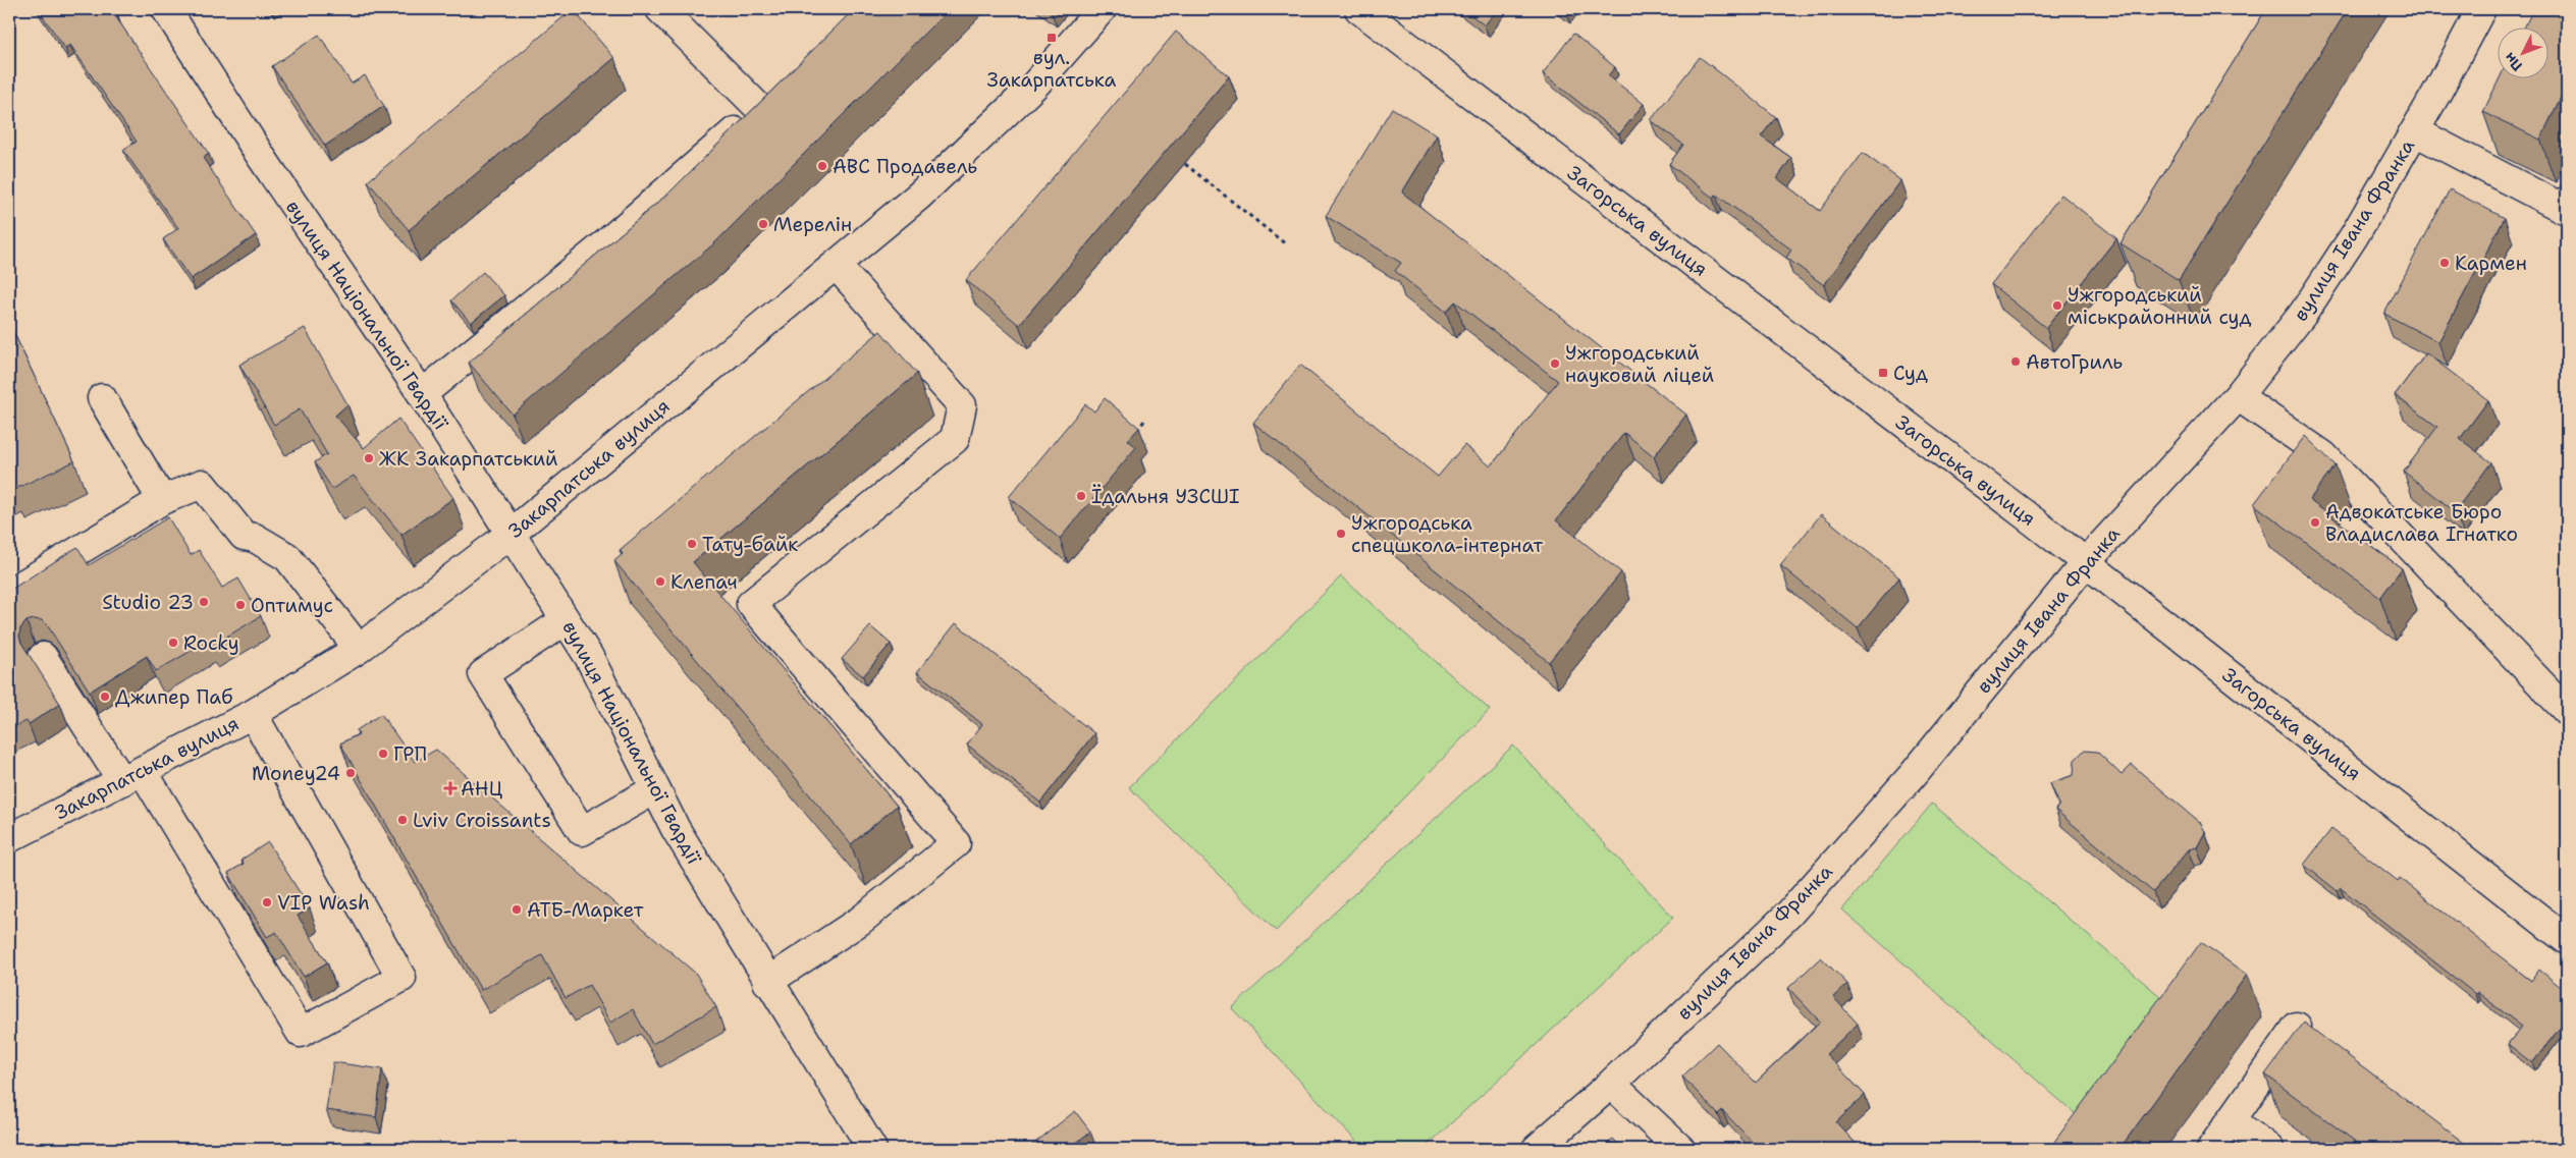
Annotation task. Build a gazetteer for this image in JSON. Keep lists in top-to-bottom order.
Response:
{
  "streets": {
    "street": [
      "Загорська вулиця",
      "вулиця Івана Франка",
      "вулиця Національної Гвардії",
      "Закарпатська вулиця"
    ]
  },
  "crossings": [
    ["Загорська вулиця", "вулиця Івана Франка"],
    ["вулиця Національної Гвардії", "Закарпатська вулиця"]
  ],
  "places": {
    "transit": ["вул. Закарпатська", "Суд"],
    "other": [
      "ABC Продавель",
      "Мерелін",
      "Кармен",
      "Ужгородський міськрайонний суд",
      "АвтоГриль",
      "Ужгородський науковий ліцей",
      "ЖК Закарпатський",
      "Їдальня УЗСШІ",
      "Адвокатське Бюро Владислава Ігнатко",
      "Ужгородська спецшкола-інтернат",
      "Тату-байк",
      "Клепач",
      "Studio 23",
      "Оптимус",
      "Rocky",
      "Джипер Паб",
      "ГРП",
      "Money24",
      "Lviv Croissants",
      "VIP Wash",
      "АТБ-Маркет"
    ],
    "health": ["АНЦ"]
  },
  "north": "bottom left"
}
